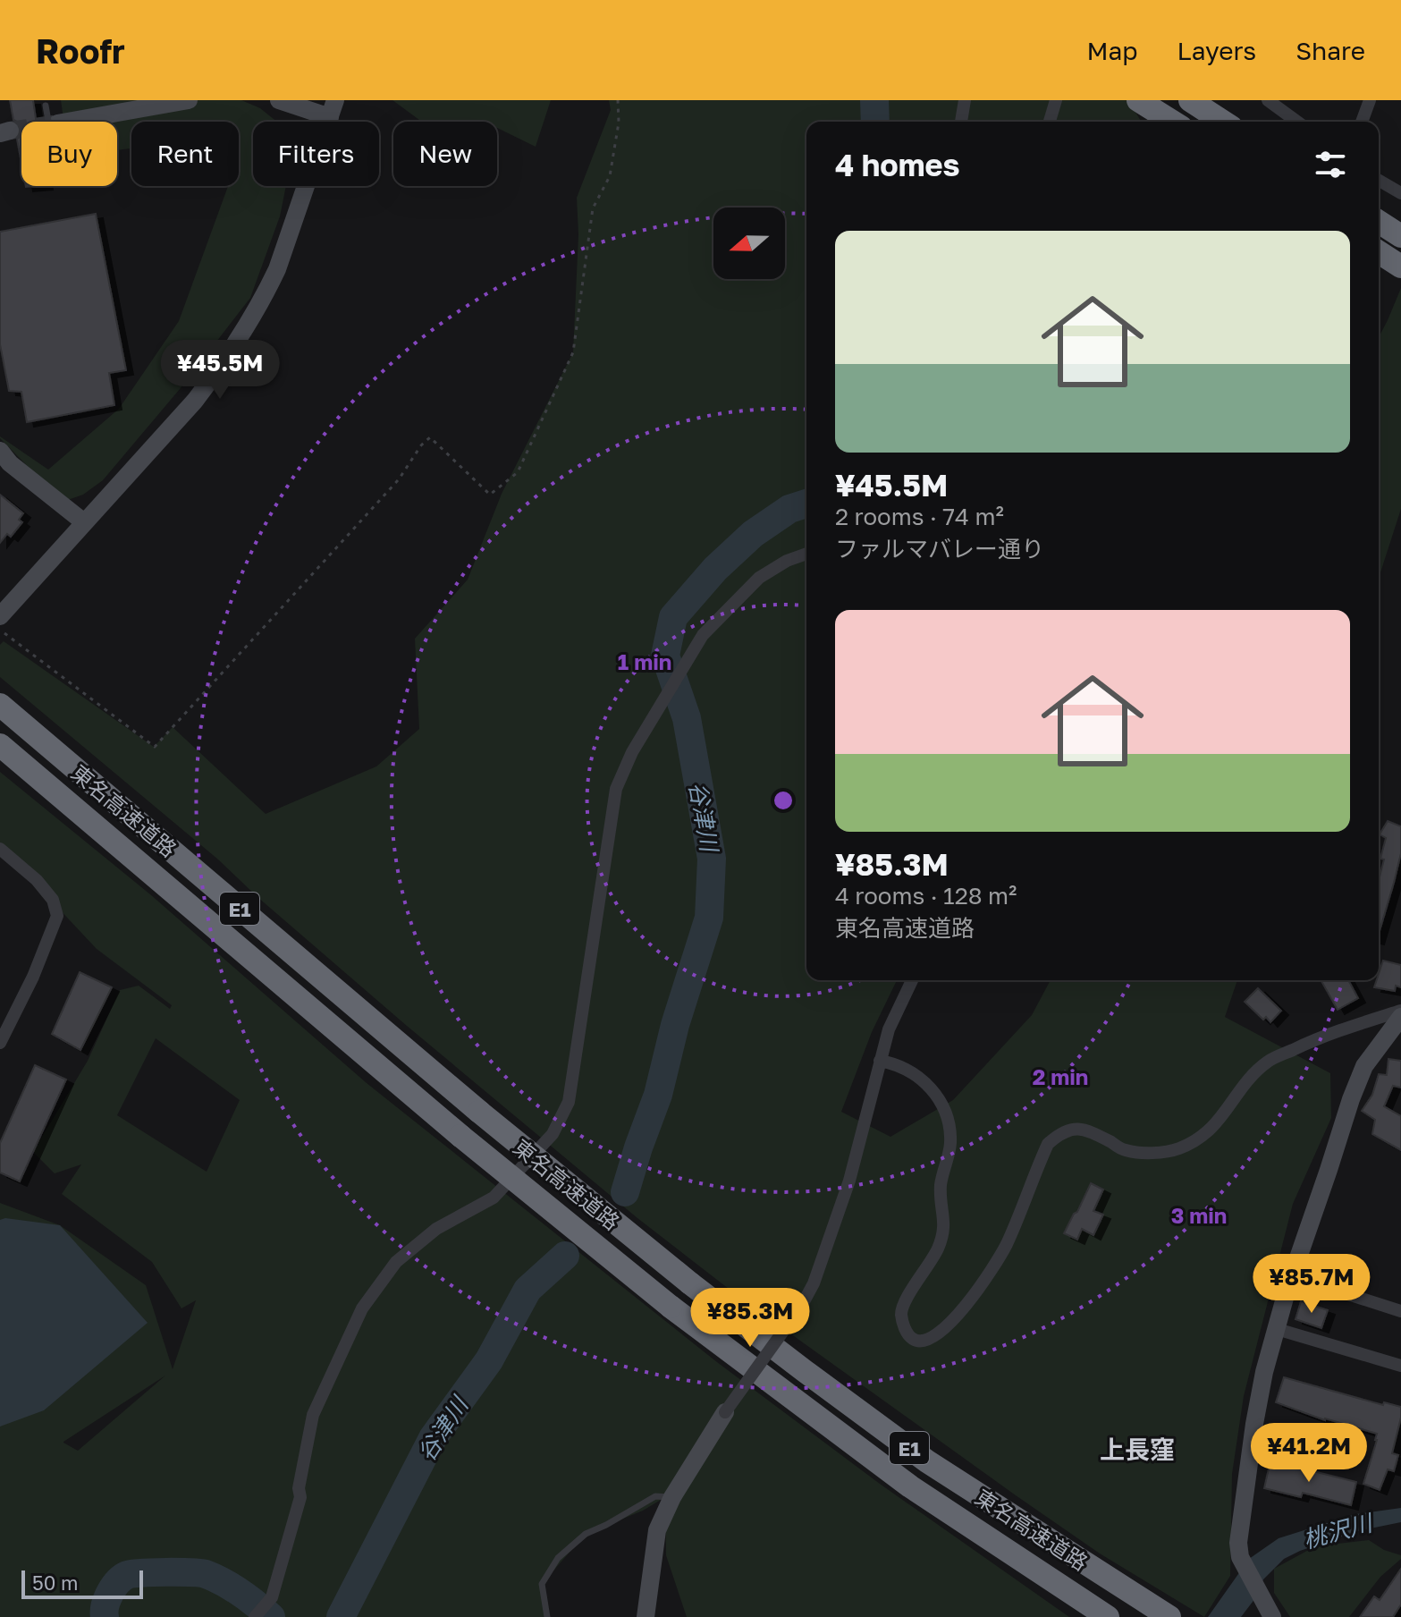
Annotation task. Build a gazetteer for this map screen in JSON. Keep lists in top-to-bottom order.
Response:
{
  "streets": {
    "highway": ["東名高速道路", "E1"]
  },
  "districts": ["上長窪"],
  "water": ["谷津川", "桃沢川"],
  "scale_bar": "50 m",
  "north": "left",
  "page": {
    "header": "Roofr",
    "nav": ["Map", "Layers", "Share"],
    "chip": [
      "Buy",
      "Rent",
      "Filters",
      "New"
    ],
    "heading": "4 homes",
    "list": [
      {
        "name": "¥45.5M",
        "note": "2 rooms · 74 m² · ファルマバレー通り"
      },
      {
        "name": "¥85.3M",
        "note": "4 rooms · 128 m² · 東名高速道路"
      }
    ],
    "price": [
      "¥45.5M",
      "¥85.7M",
      "¥85.3M",
      "¥41.2M"
    ],
    "scale": "50 m"
  },
  "rings": ["1 min", "2 min", "3 min"]
}
